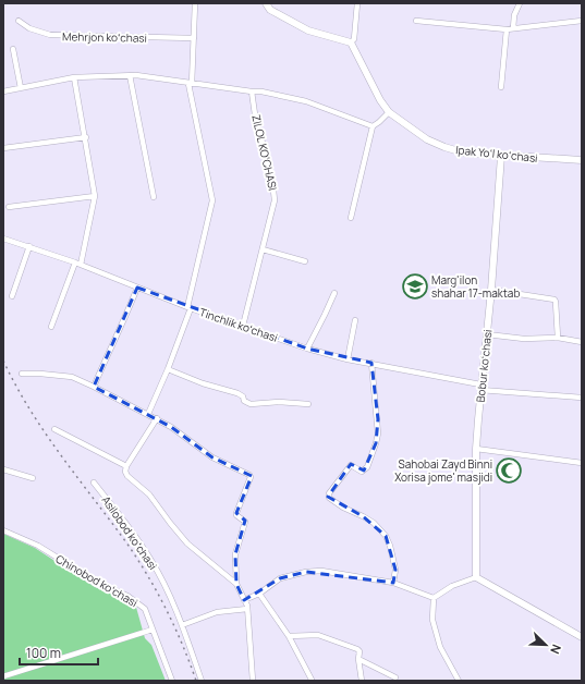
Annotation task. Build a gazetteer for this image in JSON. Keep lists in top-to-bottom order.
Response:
{
  "streets": {
    "street": [
      "Mehrjon koʻchasi",
      "ZILOL KO‘CHASI",
      "Ipak Yoʻl koʻchasi",
      "Tinchlik koʻchasi",
      "Bobur koʻchasi",
      "Asilobod koʻchasi",
      "Chinobod koʻchasi"
    ]
  },
  "crossings": [
    ["ZILOL KO‘CHASI", "Tinchlik koʻchasi"],
    ["Ipak Yoʻl koʻchasi", "Bobur koʻchasi"],
    ["Tinchlik koʻchasi", "Bobur koʻchasi"]
  ],
  "places": {
    "school or university": ["Marg'ilon shahar 17-maktab"],
    "mosque": ["Sahobai Zayd Binni Xorisa jome' masjidi"]
  },
  "scale_bar": "100 m",
  "north": "bottom right"
}
